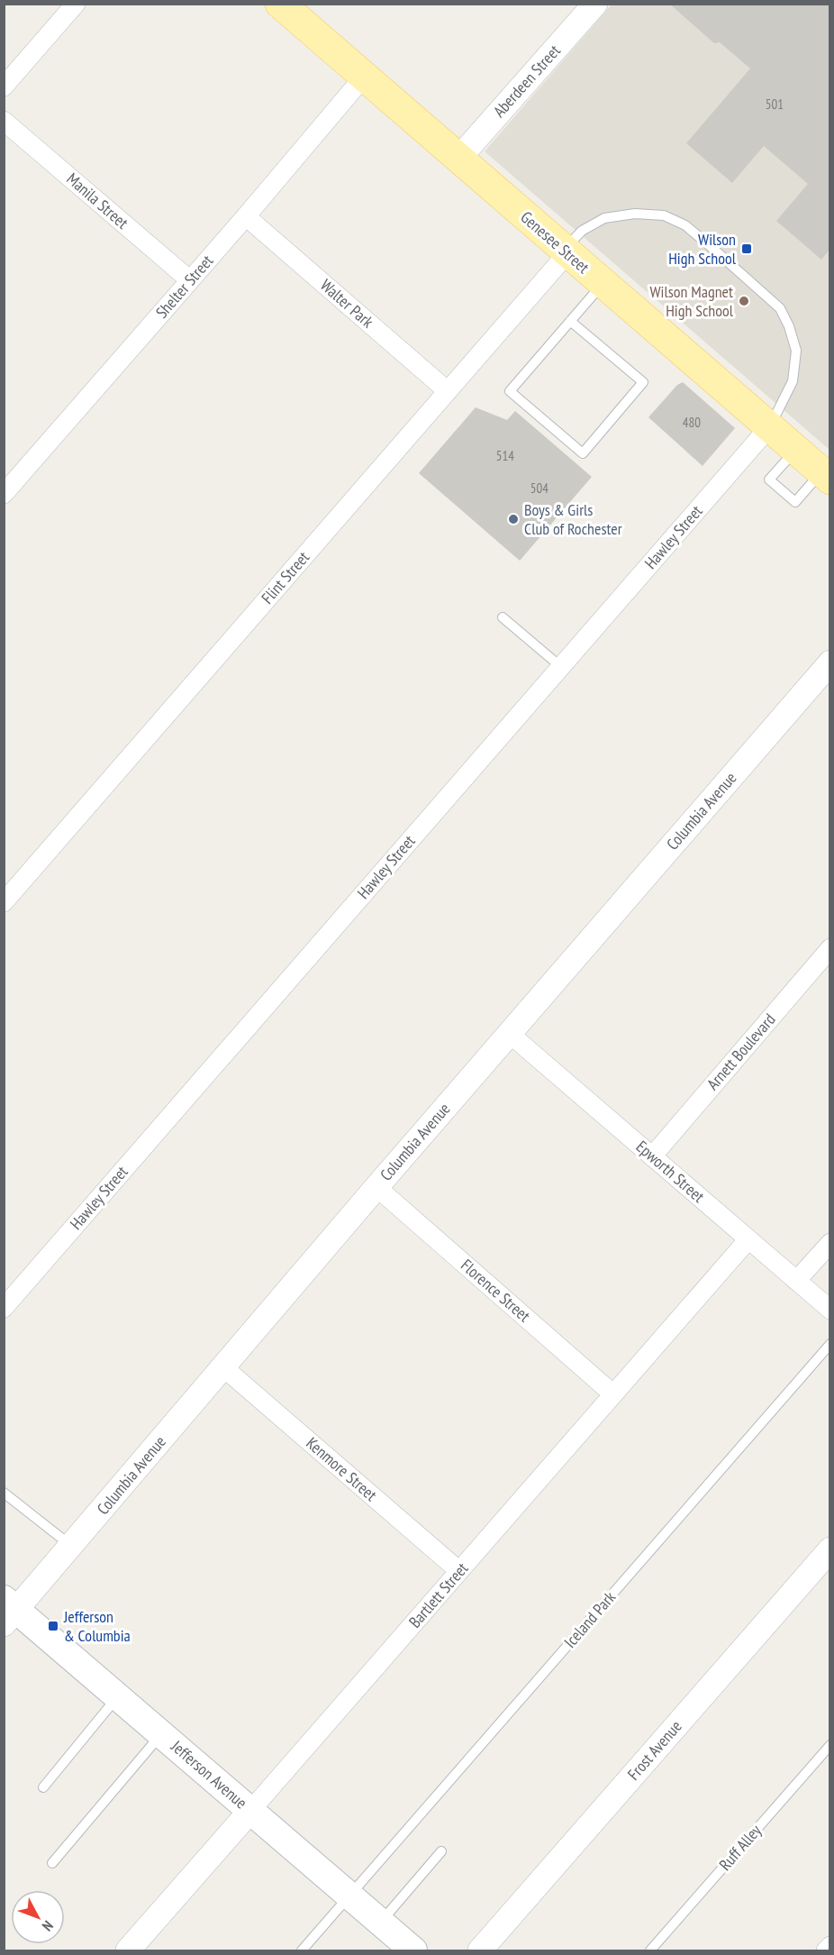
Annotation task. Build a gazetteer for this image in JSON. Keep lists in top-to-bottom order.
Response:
{
  "streets": {
    "main road": ["Genesee Street", "Jefferson Avenue"],
    "street": [
      "Aberdeen Street",
      "Manila Street",
      "Shelter Street",
      "Walter Park",
      "Hawley Street",
      "Flint Street",
      "Columbia Avenue",
      "Arnett Boulevard",
      "Epworth Street",
      "Florence Street",
      "Kenmore Street",
      "Bartlett Street",
      "Frost Avenue"
    ],
    "lane": ["Iceland Park", "Ruff Alley"]
  },
  "crossings": [
    ["Aberdeen Street", "Genesee Street"],
    ["Manila Street", "Shelter Street"],
    ["Genesee Street", "Shelter Street"],
    ["Genesee Street", "Hawley Street"],
    ["Genesee Street", "Flint Street"],
    ["Shelter Street", "Walter Park"],
    ["Walter Park", "Flint Street"],
    ["Columbia Avenue", "Epworth Street"],
    ["Columbia Avenue", "Florence Street"],
    ["Columbia Avenue", "Kenmore Street"],
    ["Columbia Avenue", "Jefferson Avenue"],
    ["Arnett Boulevard", "Epworth Street"],
    ["Epworth Street", "Bartlett Street"],
    ["Florence Street", "Bartlett Street"],
    ["Kenmore Street", "Bartlett Street"],
    ["Bartlett Street", "Jefferson Avenue"],
    ["Iceland Park", "Jefferson Avenue"]
  ],
  "places": {
    "transit": ["Wilson High School", "Jefferson & Columbia"],
    "other": ["Wilson Magnet High School", "Boys & Girls Club of Rochester"]
  },
  "house_numbers": [
    "501",
    "480",
    "514",
    "504"
  ],
  "north": "bottom right"
}
